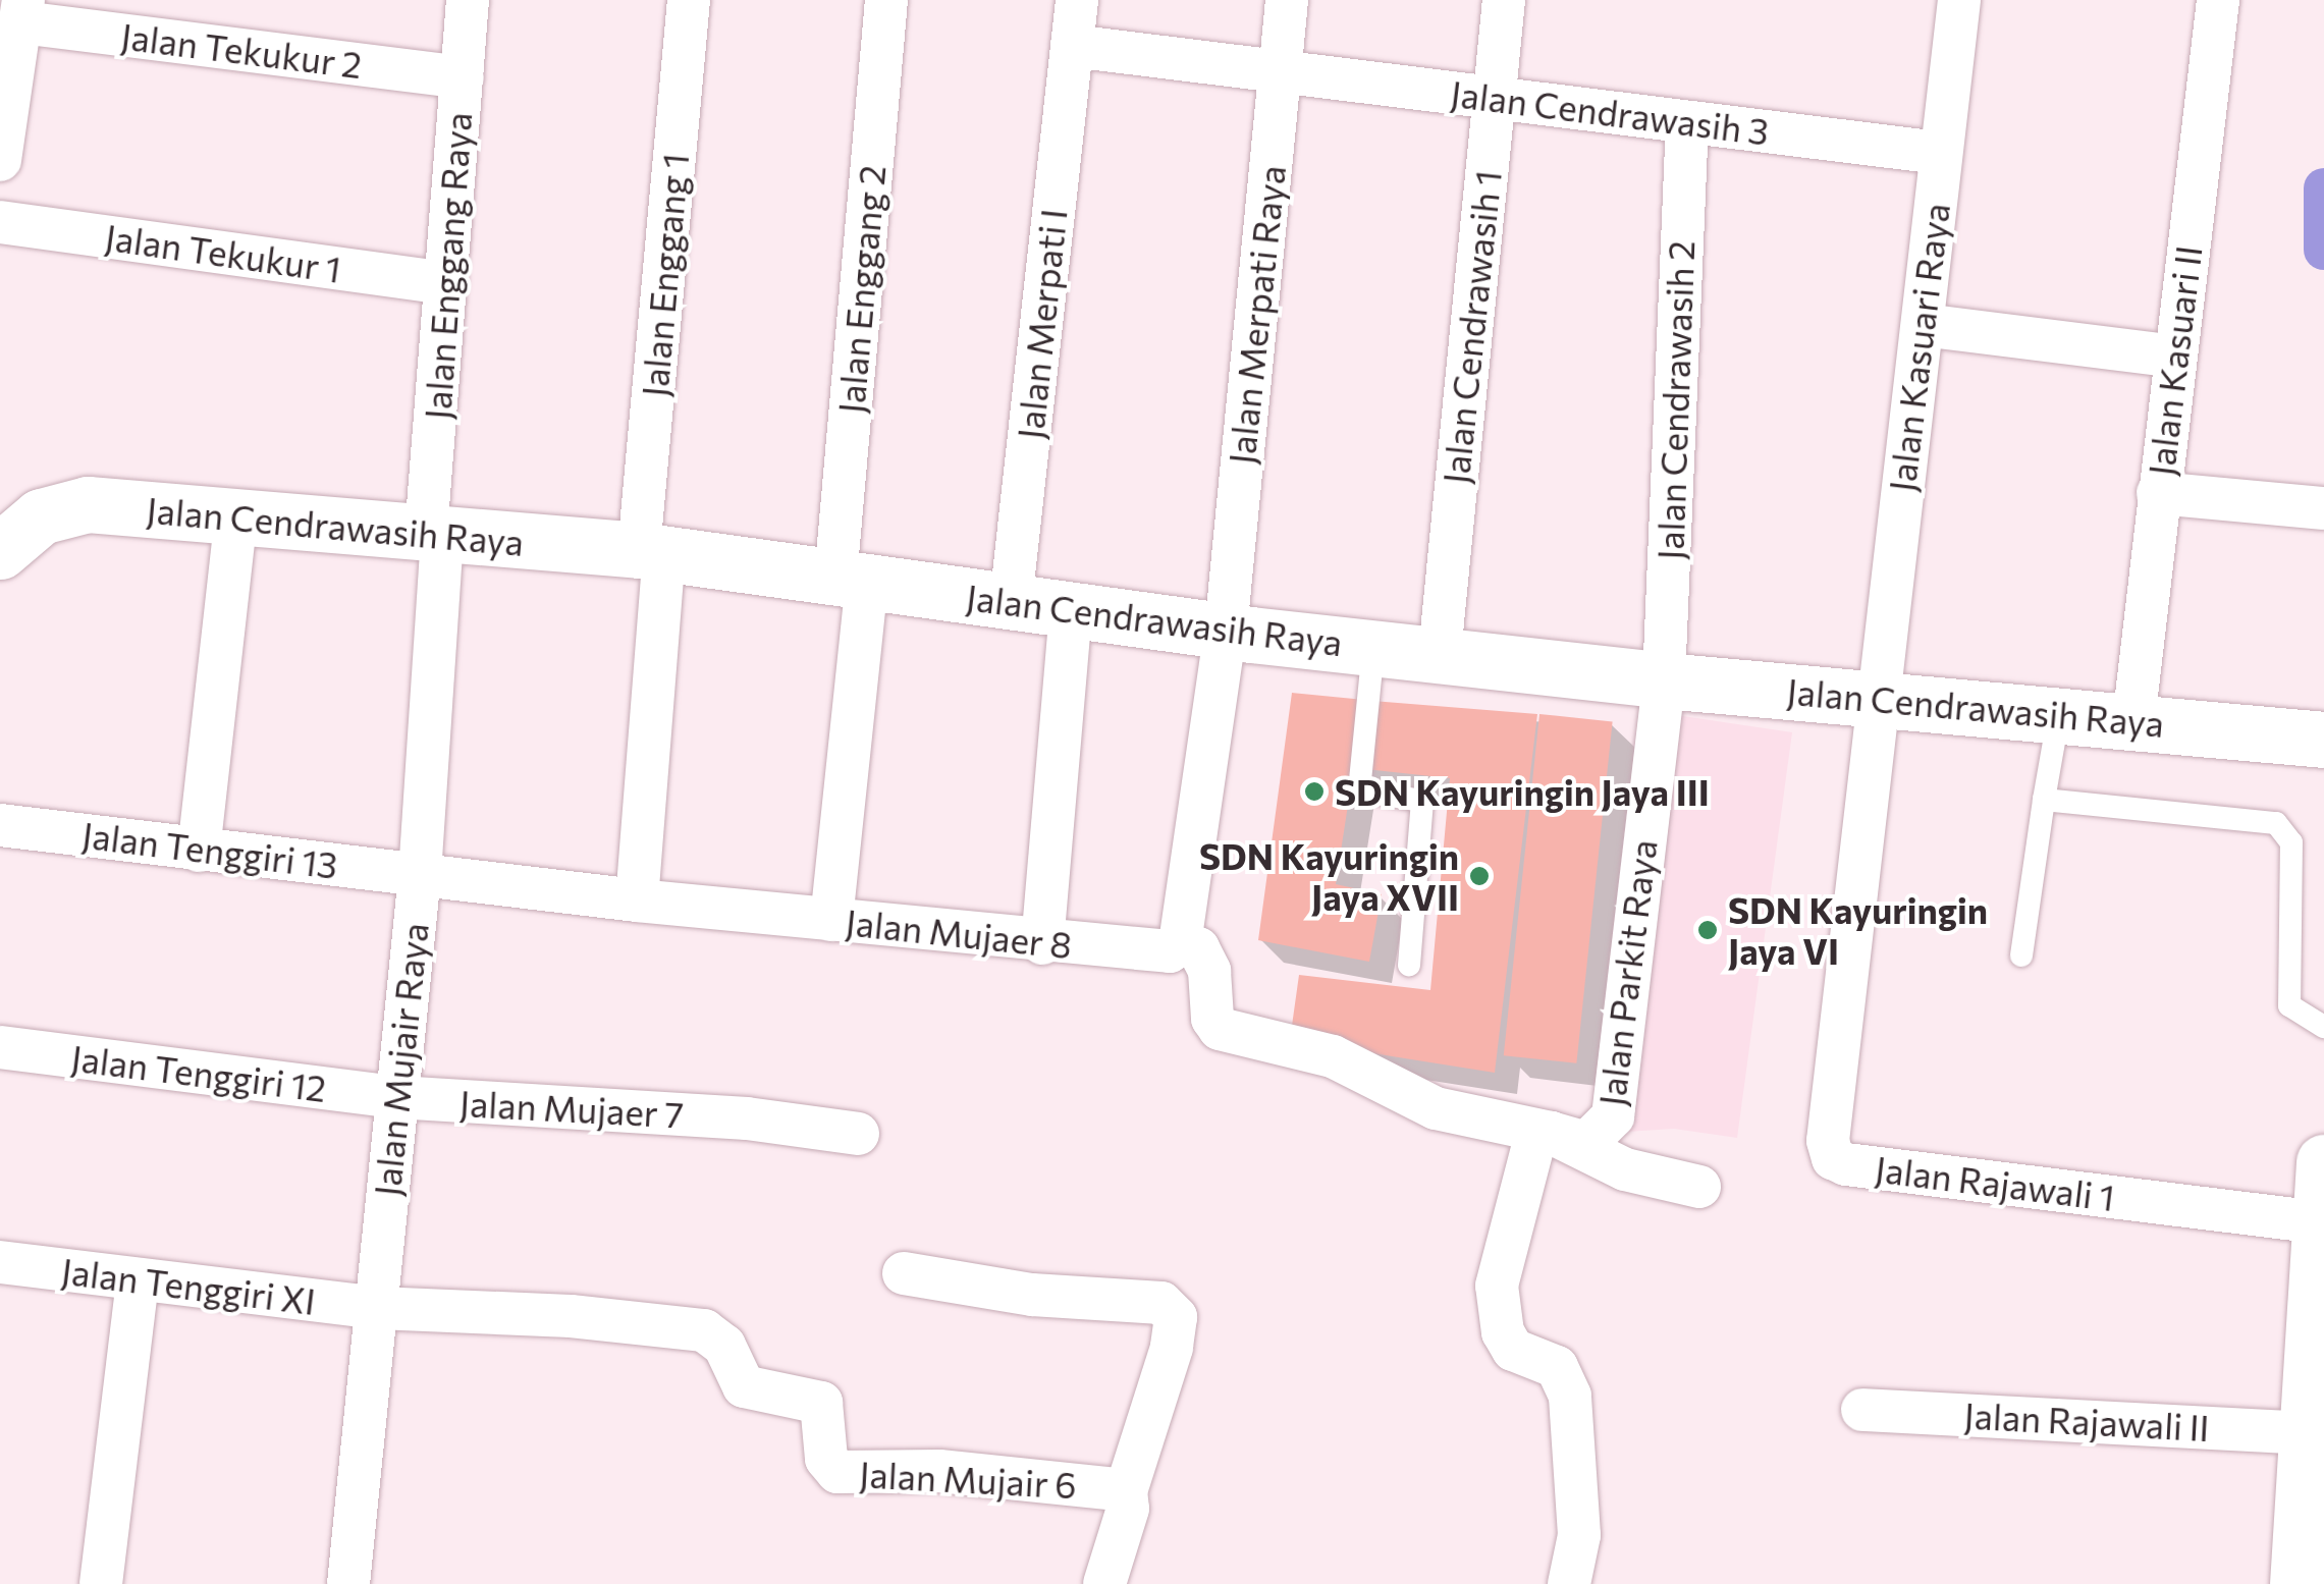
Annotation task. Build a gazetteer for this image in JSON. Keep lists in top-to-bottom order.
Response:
{
  "streets": {
    "street": [
      "Jalan Tekukur 2",
      "Jalan Cendrawasih 3",
      "Jalan Tekukur 1",
      "Jalan Enggang Raya",
      "Jalan Enggang 1",
      "Jalan Enggang 2",
      "Jalan Merpati Raya",
      "Jalan Merpati I",
      "Jalan Cendrawasih 1",
      "Jalan Kasuari Raya",
      "Jalan Kasuari II",
      "Jalan Cendrawasih 2",
      "Jalan Cendrawasih Raya",
      "Jalan Tenggiri 13",
      "Jalan Mujaer 8",
      "Jalan Parkit Raya",
      "Jalan Mujair Raya",
      "Jalan Tenggiri 12",
      "Jalan Mujaer 7",
      "Jalan Rajawali 1",
      "Jalan Tenggiri XI",
      "Jalan Rajawali II",
      "Jalan Mujair 6"
    ]
  },
  "crossings": [
    ["Jalan Tekukur 2", "Jalan Enggang Raya"],
    ["Jalan Cendrawasih 3", "Jalan Merpati Raya"],
    ["Jalan Cendrawasih 3", "Jalan Merpati I"],
    ["Jalan Cendrawasih 3", "Jalan Cendrawasih 1"],
    ["Jalan Cendrawasih 3", "Jalan Kasuari Raya"],
    ["Jalan Cendrawasih 3", "Jalan Cendrawasih 2"],
    ["Jalan Tekukur 1", "Jalan Enggang Raya"],
    ["Jalan Enggang Raya", "Jalan Cendrawasih Raya"],
    ["Jalan Enggang Raya", "Jalan Mujair Raya"],
    ["Jalan Enggang 1", "Jalan Cendrawasih Raya"],
    ["Jalan Enggang 1", "Jalan Mujaer 8"],
    ["Jalan Enggang 2", "Jalan Cendrawasih Raya"],
    ["Jalan Enggang 2", "Jalan Mujaer 8"],
    ["Jalan Merpati Raya", "Jalan Cendrawasih Raya"],
    ["Jalan Merpati I", "Jalan Cendrawasih Raya"],
    ["Jalan Cendrawasih 1", "Jalan Cendrawasih Raya"],
    ["Jalan Kasuari Raya", "Jalan Cendrawasih Raya"],
    ["Jalan Kasuari Raya", "Jalan Rajawali 1"],
    ["Jalan Kasuari II", "Jalan Cendrawasih Raya"],
    ["Jalan Cendrawasih 2", "Jalan Cendrawasih Raya"],
    ["Jalan Cendrawasih 2", "Jalan Parkit Raya"],
    ["Jalan Cendrawasih Raya", "Jalan Parkit Raya"],
    ["Jalan Cendrawasih Raya", "Jalan Mujair Raya"],
    ["Jalan Cendrawasih Raya", "Jalan Rajawali 1"],
    ["Jalan Tenggiri 13", "Jalan Mujaer 8"],
    ["Jalan Tenggiri 13", "Jalan Mujair Raya"],
    ["Jalan Mujaer 8", "Jalan Mujair Raya"],
    ["Jalan Mujair Raya", "Jalan Tenggiri 12"],
    ["Jalan Mujair Raya", "Jalan Mujaer 7"],
    ["Jalan Mujair Raya", "Jalan Tenggiri XI"],
    ["Jalan Mujair Raya", "Jalan Mujair 6"],
    ["Jalan Tenggiri 12", "Jalan Mujaer 7"],
    ["Jalan Tenggiri XI", "Jalan Mujair 6"]
  ],
  "places": ["SDN Kayuringin Jaya III", "SDN Kayuringin Jaya XVII", "SDN Kayuringin Jaya VI"]
}
